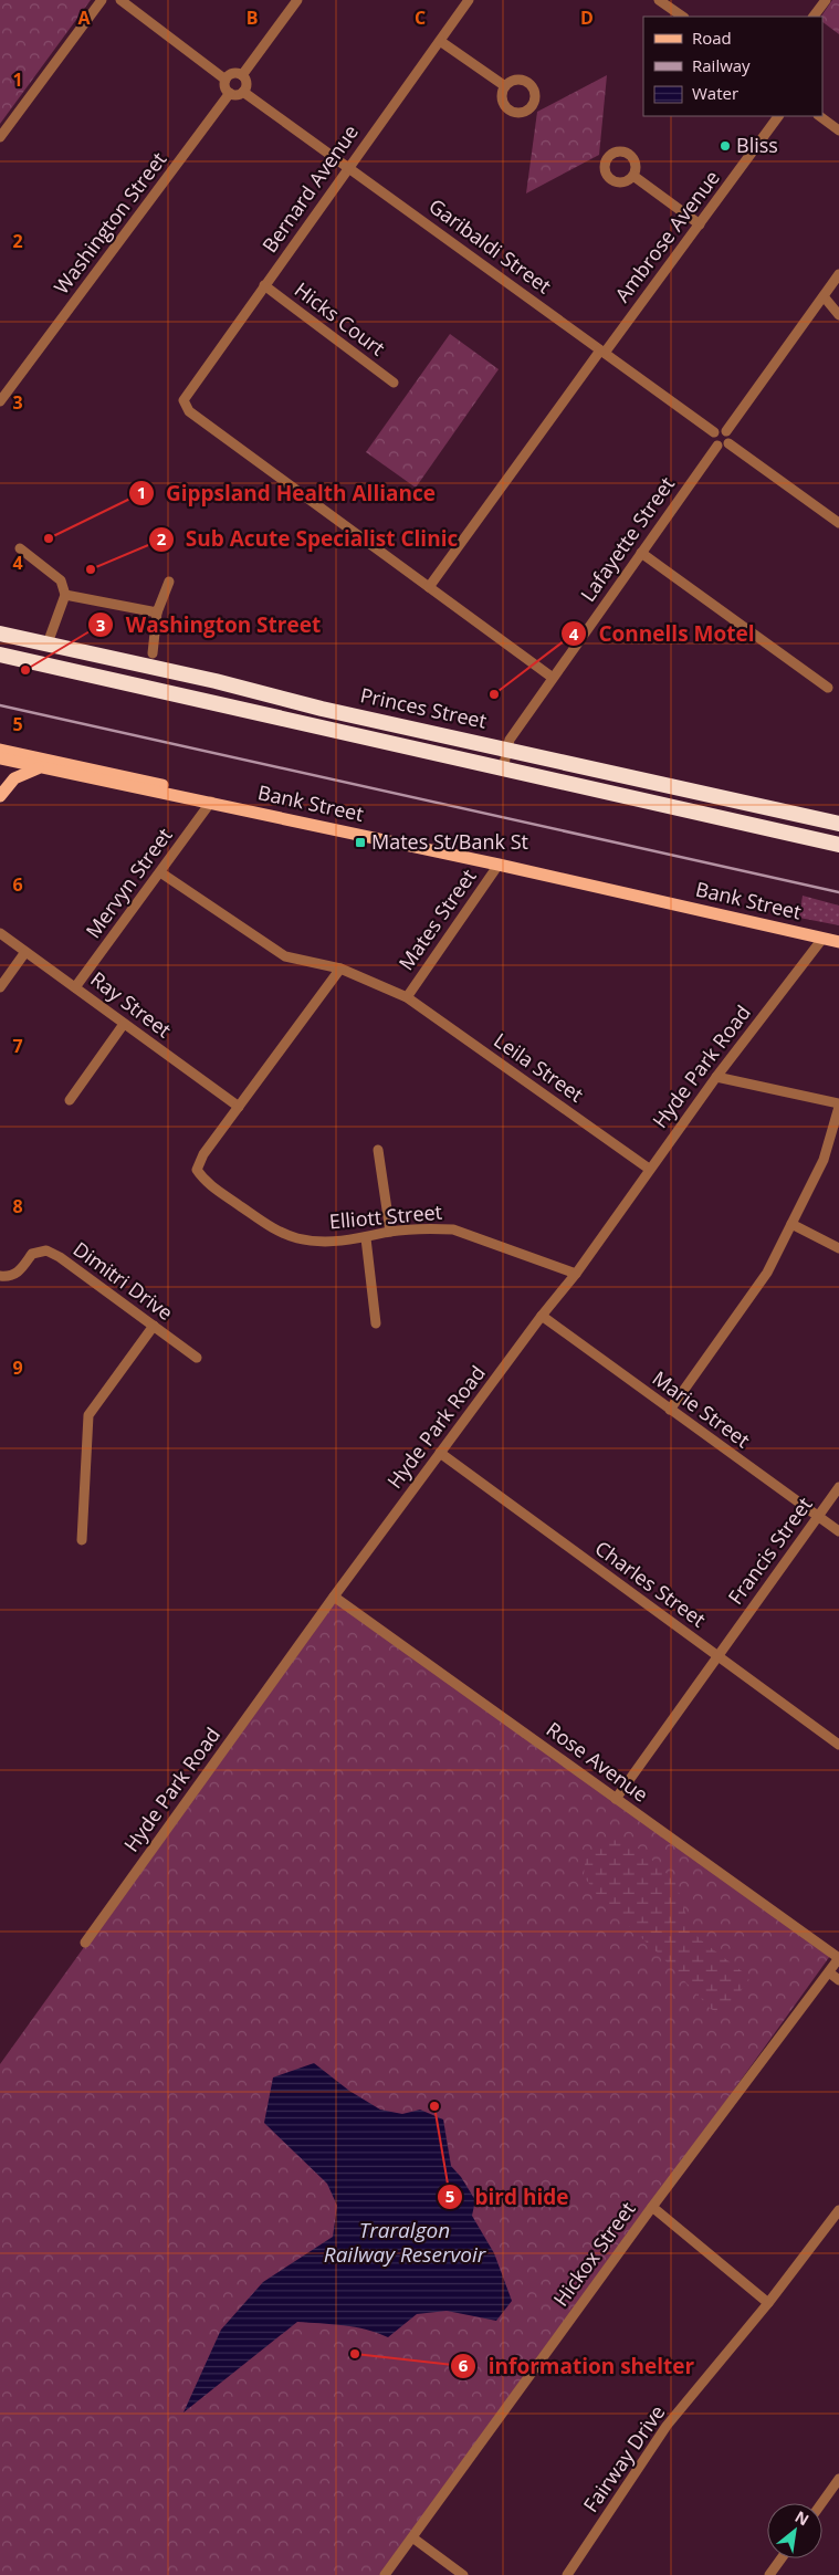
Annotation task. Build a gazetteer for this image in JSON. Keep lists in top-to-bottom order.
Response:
{
  "streets": {
    "highway": ["Princes Street"],
    "main road": ["Bank Street"],
    "street": [
      "Bernard Avenue",
      "Washington Street",
      "Ambrose Avenue",
      "Garibaldi Street",
      "Hicks Court",
      "Lafayette Street",
      "Mervyn Street",
      "Mates Street",
      "Ray Street",
      "Hyde Park Road",
      "Leila Street",
      "Elliott Street",
      "Dimitri Drive",
      "Marie Street",
      "Francis Street",
      "Charles Street",
      "Rose Avenue",
      "Hickox Street",
      "Fairway Drive"
    ]
  },
  "crossings": [
    ["Bernard Avenue", "Ambrose Avenue"],
    ["Bernard Avenue", "Garibaldi Street"],
    ["Bernard Avenue", "Hicks Court"],
    ["Washington Street", "Garibaldi Street"],
    ["Ambrose Avenue", "Garibaldi Street"],
    ["Garibaldi Street", "Lafayette Street"],
    ["Lafayette Street", "Princes Street"],
    ["Bank Street", "Mervyn Street"],
    ["Bank Street", "Mates Street"],
    ["Bank Street", "Hyde Park Road"],
    ["Mervyn Street", "Ray Street"],
    ["Mervyn Street", "Leila Street"],
    ["Mates Street", "Leila Street"],
    ["Ray Street", "Elliott Street"],
    ["Hyde Park Road", "Leila Street"],
    ["Hyde Park Road", "Elliott Street"],
    ["Hyde Park Road", "Marie Street"],
    ["Hyde Park Road", "Charles Street"],
    ["Hyde Park Road", "Rose Avenue"],
    ["Leila Street", "Elliott Street"],
    ["Marie Street", "Francis Street"],
    ["Francis Street", "Charles Street"],
    ["Francis Street", "Rose Avenue"],
    ["Rose Avenue", "Hickox Street"]
  ],
  "water": ["Traralgon Railway Reservoir"],
  "places": {
    "other": [
      "Bliss",
      "Gippsland Health Alliance",
      "Sub Acute Specialist Clinic",
      "Washington Street",
      "Connells Motel",
      "bird hide",
      "information shelter"
    ],
    "transit": ["Mates St/Bank St"]
  },
  "legend": ["Road", "Railway", "Water"],
  "north": "top right",
  "grid": {
    "columns": [
      "A",
      "B",
      "C",
      "D"
    ],
    "rows": [
      "1",
      "2",
      "3",
      "4",
      "5",
      "6",
      "7",
      "8",
      "9"
    ]
  }
}
